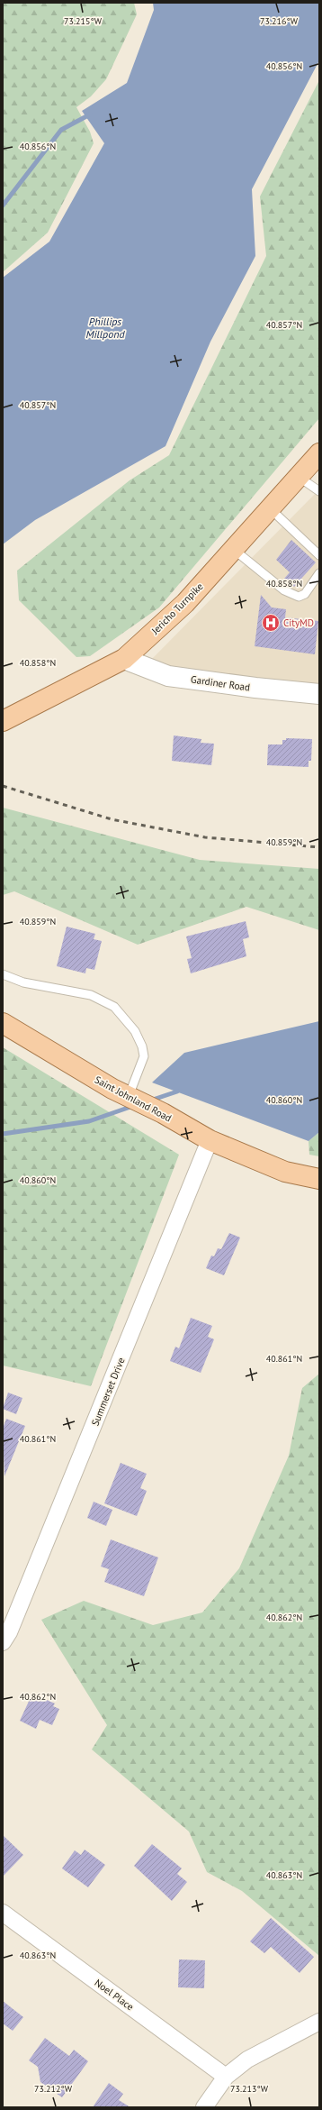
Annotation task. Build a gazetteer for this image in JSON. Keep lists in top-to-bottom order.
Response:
{
  "streets": {
    "main road": ["Jericho Turnpike", "Gardiner Road", "Saint Johnland Road"],
    "street": ["Summerset Drive", "Noel Place"]
  },
  "crossings": [
    ["Jericho Turnpike", "Gardiner Road"],
    ["Saint Johnland Road", "Summerset Drive"]
  ],
  "water": ["Phillips Millpond"],
  "places": {
    "hospital": ["CityMD"]
  },
  "coordinates": [
    "73.215°W",
    "73.216°W",
    "40.856°N",
    "40.857°N",
    "40.858°N",
    "40.859°N",
    "40.860°N",
    "40.861°N",
    "40.862°N",
    "40.863°N",
    "73.212°W",
    "73.213°W"
  ]
}
